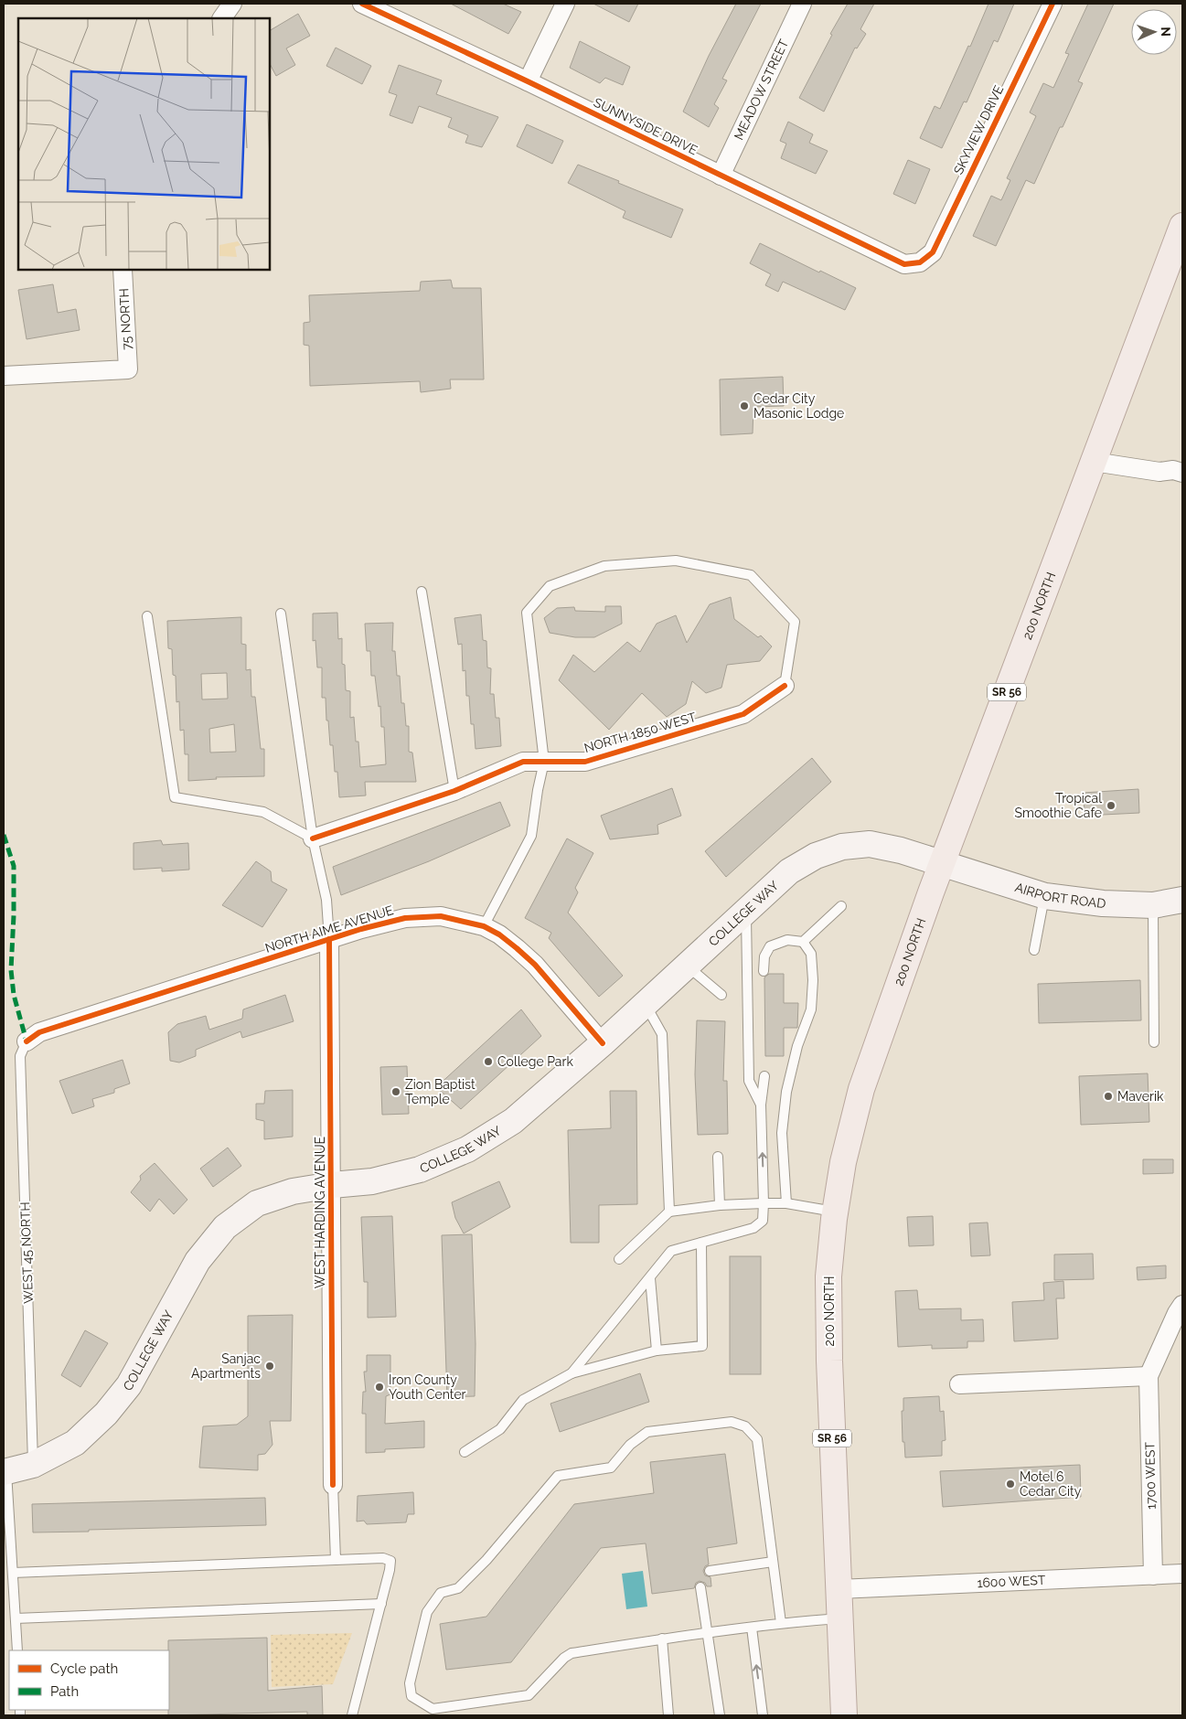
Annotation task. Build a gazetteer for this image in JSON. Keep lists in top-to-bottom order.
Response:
{
  "streets": {
    "main road": [
      "200 NORTH",
      "SR 56",
      "AIRPORT ROAD",
      "COLLEGE WAY"
    ],
    "street": [
      "MEADOW STREET",
      "SUNNYSIDE DRIVE",
      "SKYVIEW DRIVE",
      "75 NORTH",
      "NORTH 1850 WEST",
      "NORTH AIME AVENUE",
      "WEST HARDING AVENUE",
      "1700 WEST",
      "1600 WEST"
    ],
    "lane": ["WEST 45 NORTH"]
  },
  "crossings": [
    ["MEADOW STREET", "SUNNYSIDE DRIVE"],
    ["SUNNYSIDE DRIVE", "SKYVIEW DRIVE"],
    ["200 NORTH", "AIRPORT ROAD"],
    ["200 NORTH", "COLLEGE WAY"],
    ["200 NORTH", "1600 WEST"],
    ["AIRPORT ROAD", "COLLEGE WAY"],
    ["COLLEGE WAY", "NORTH AIME AVENUE"],
    ["COLLEGE WAY", "WEST HARDING AVENUE"],
    ["COLLEGE WAY", "WEST 45 NORTH"],
    ["NORTH AIME AVENUE", "WEST HARDING AVENUE"],
    ["NORTH AIME AVENUE", "WEST 45 NORTH"],
    ["1700 WEST", "1600 WEST"]
  ],
  "places": [
    "Cedar City Masonic Lodge",
    "Tropical Smoothie Cafe",
    "College Park",
    "Zion Baptist Temple",
    "Maverik",
    "Sanjac Apartments",
    "Iron County Youth Center",
    "Motel 6 Cedar City"
  ],
  "legend": ["Cycle path", "Path"],
  "north": "right"
}
